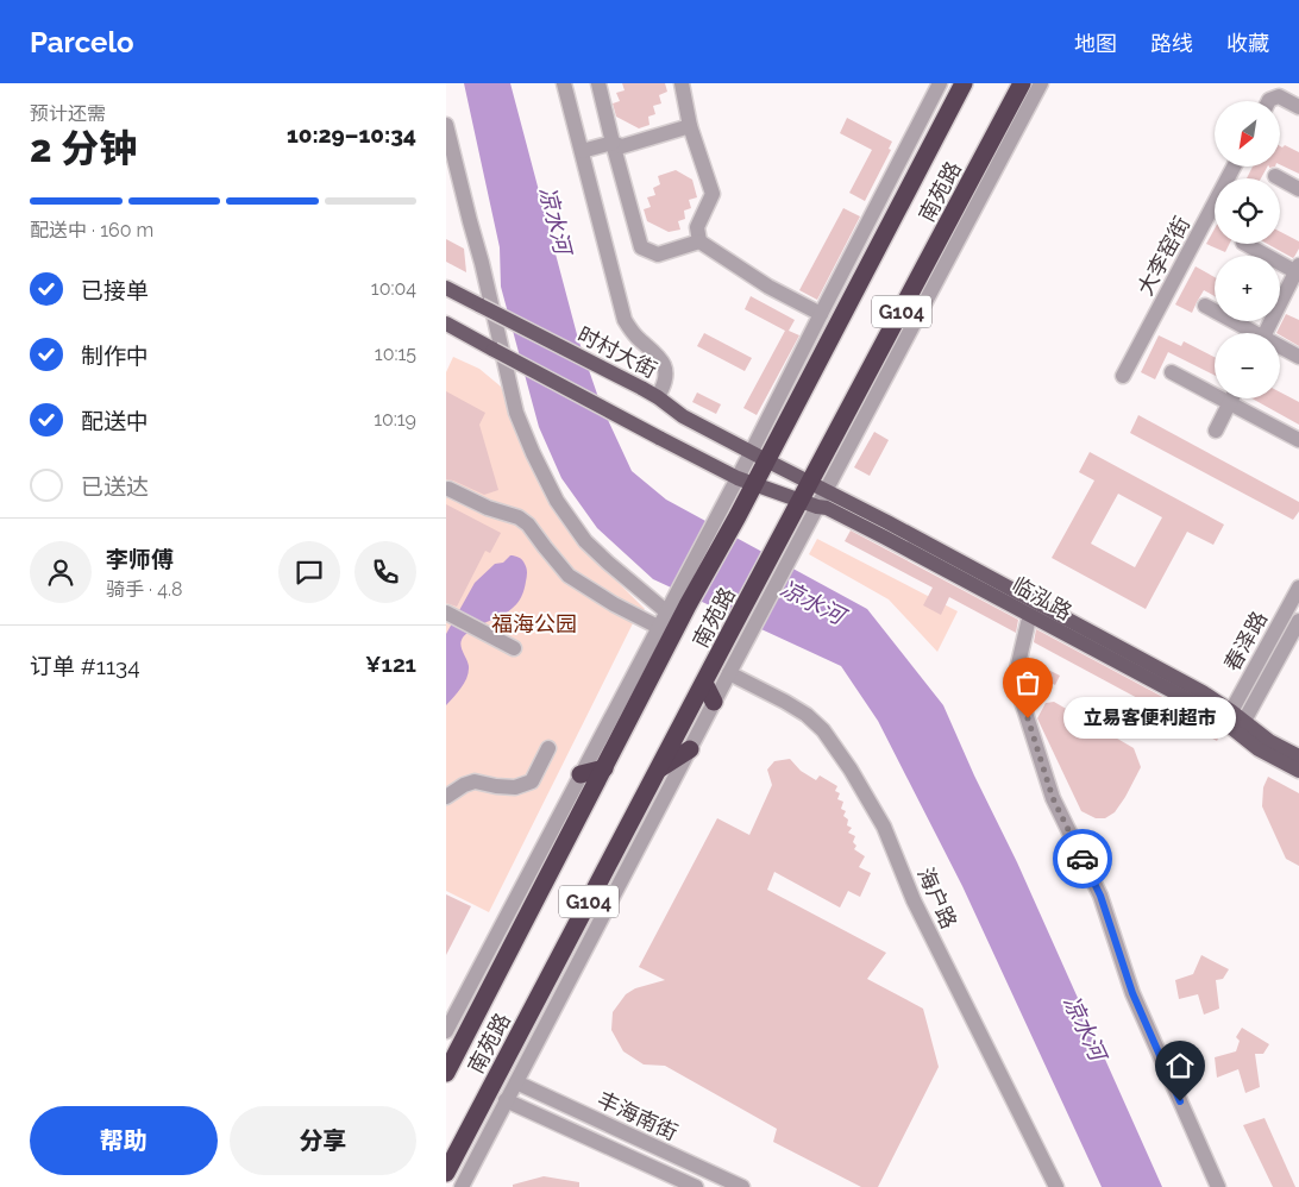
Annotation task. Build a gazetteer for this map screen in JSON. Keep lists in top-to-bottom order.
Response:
{
  "streets": {
    "highway": ["南苑路", "G104"],
    "main road": ["时村大街", "临泓路"],
    "street": [
      "大李窑街",
      "春泽路",
      "海户路",
      "丰海南街"
    ]
  },
  "crossings": [
    ["南苑路", "时村大街"],
    ["南苑路", "临泓路"],
    ["时村大街", "临泓路"],
    ["临泓路", "春泽路"]
  ],
  "water": ["凉水河"],
  "parks": ["福海公园"],
  "places": ["立易客便利超市"],
  "north": "bottom left",
  "page": {
    "header": "Parcelo",
    "nav": ["地图", "路线", "收藏"],
    "heading": ["2 分钟", "预计还需", "10:29–10:34"],
    "panel": [
      "李师傅",
      "骑手 · 4.8",
      "订单 #1134",
      "¥121"
    ],
    "map_buttons": ["+", "−"],
    "bar": "配送中 · 160 m",
    "list": [
      ["已接单", "10:04"],
      ["制作中", "10:15"],
      ["配送中", "10:19"],
      "已送达"
    ],
    "bubble": "立易客便利超市",
    "buttons": ["帮助", "分享"]
  }
}
